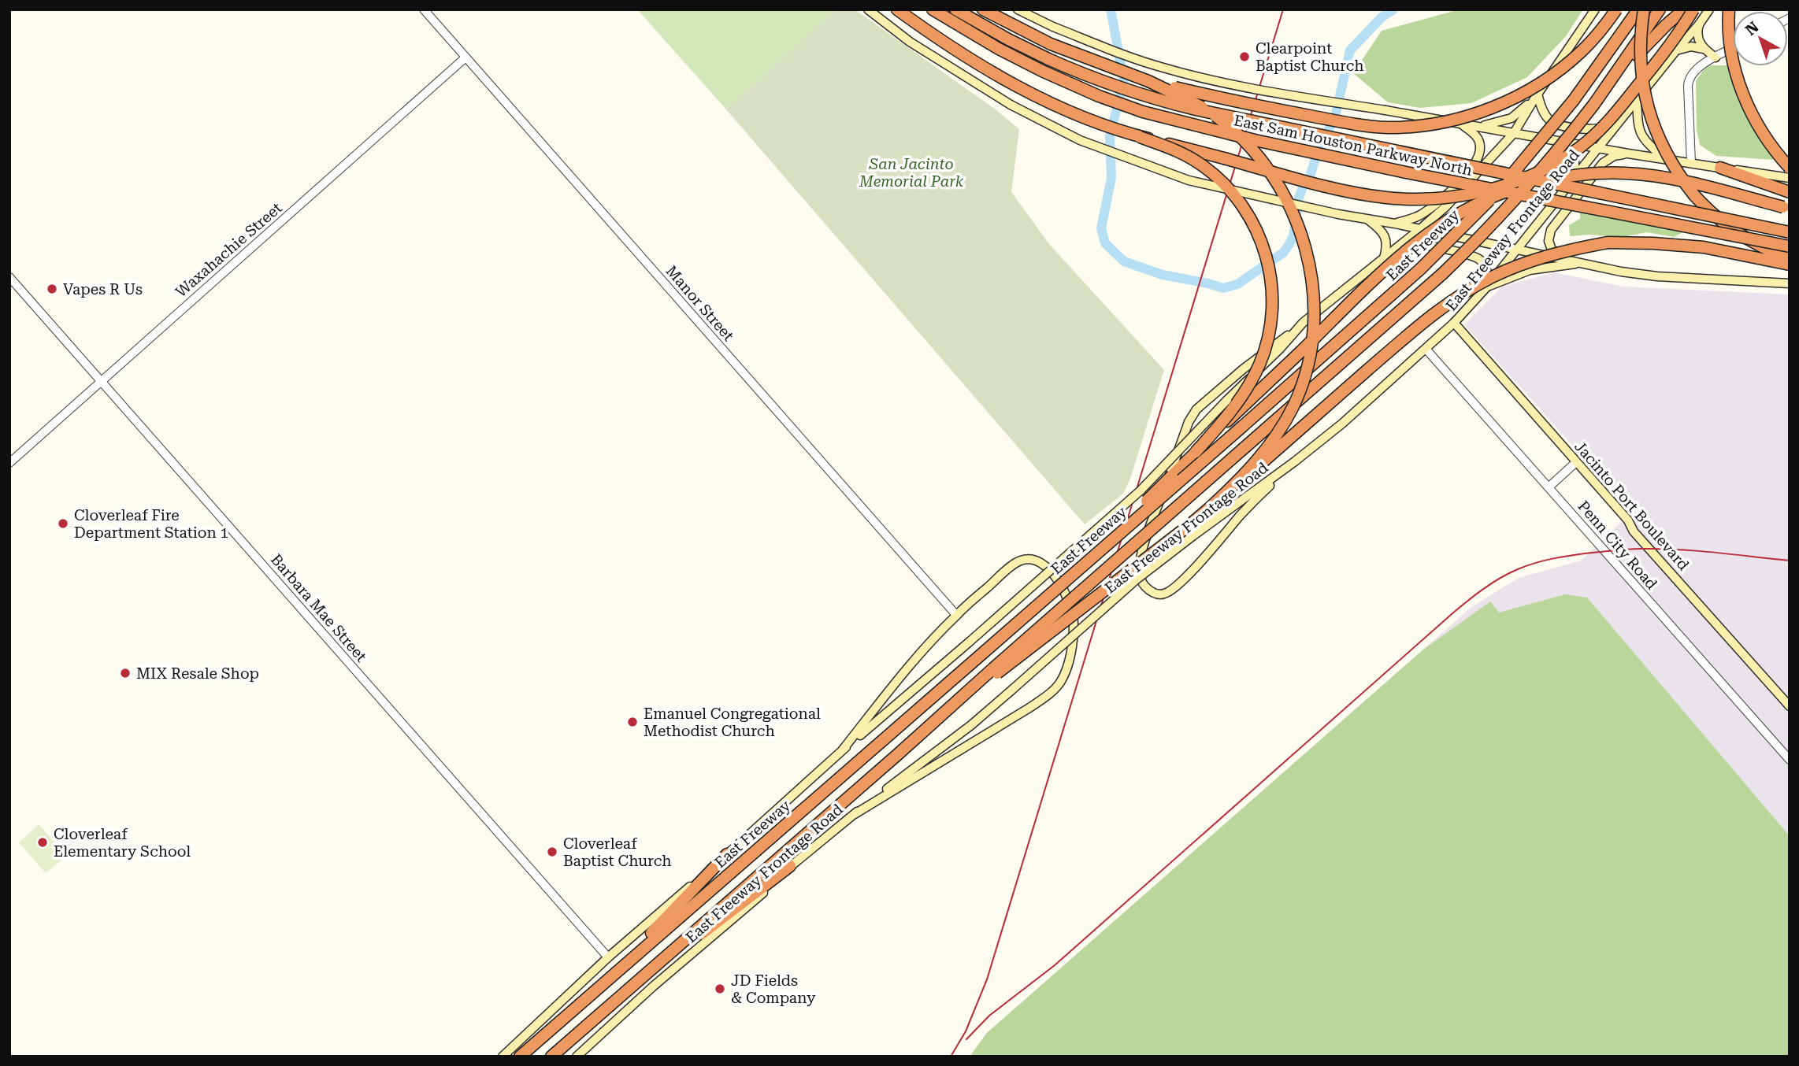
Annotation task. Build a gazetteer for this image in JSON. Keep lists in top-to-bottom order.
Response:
{
  "streets": {
    "highway": ["East Sam Houston Parkway North", "East Freeway"],
    "main road": ["East Freeway Frontage Road", "Jacinto Port Boulevard"],
    "street": [
      "Waxahachie Street",
      "Manor Street",
      "Penn City Road",
      "Barbara Mae Street"
    ]
  },
  "crossings": [
    ["East Freeway Frontage Road", "Jacinto Port Boulevard"],
    ["East Freeway Frontage Road", "Penn City Road"],
    ["Waxahachie Street", "Manor Street"],
    ["Waxahachie Street", "Barbara Mae Street"]
  ],
  "parks": ["San Jacinto Memorial Park"],
  "places": [
    "Clearpoint Baptist Church",
    "Vapes R Us",
    "Cloverleaf Fire Department Station 1",
    "MIX Resale Shop",
    "Emanuel Congregational Methodist Church",
    "Cloverleaf Elementary School",
    "Cloverleaf Baptist Church",
    "JD Fields & Company"
  ],
  "north": "top left"
}
